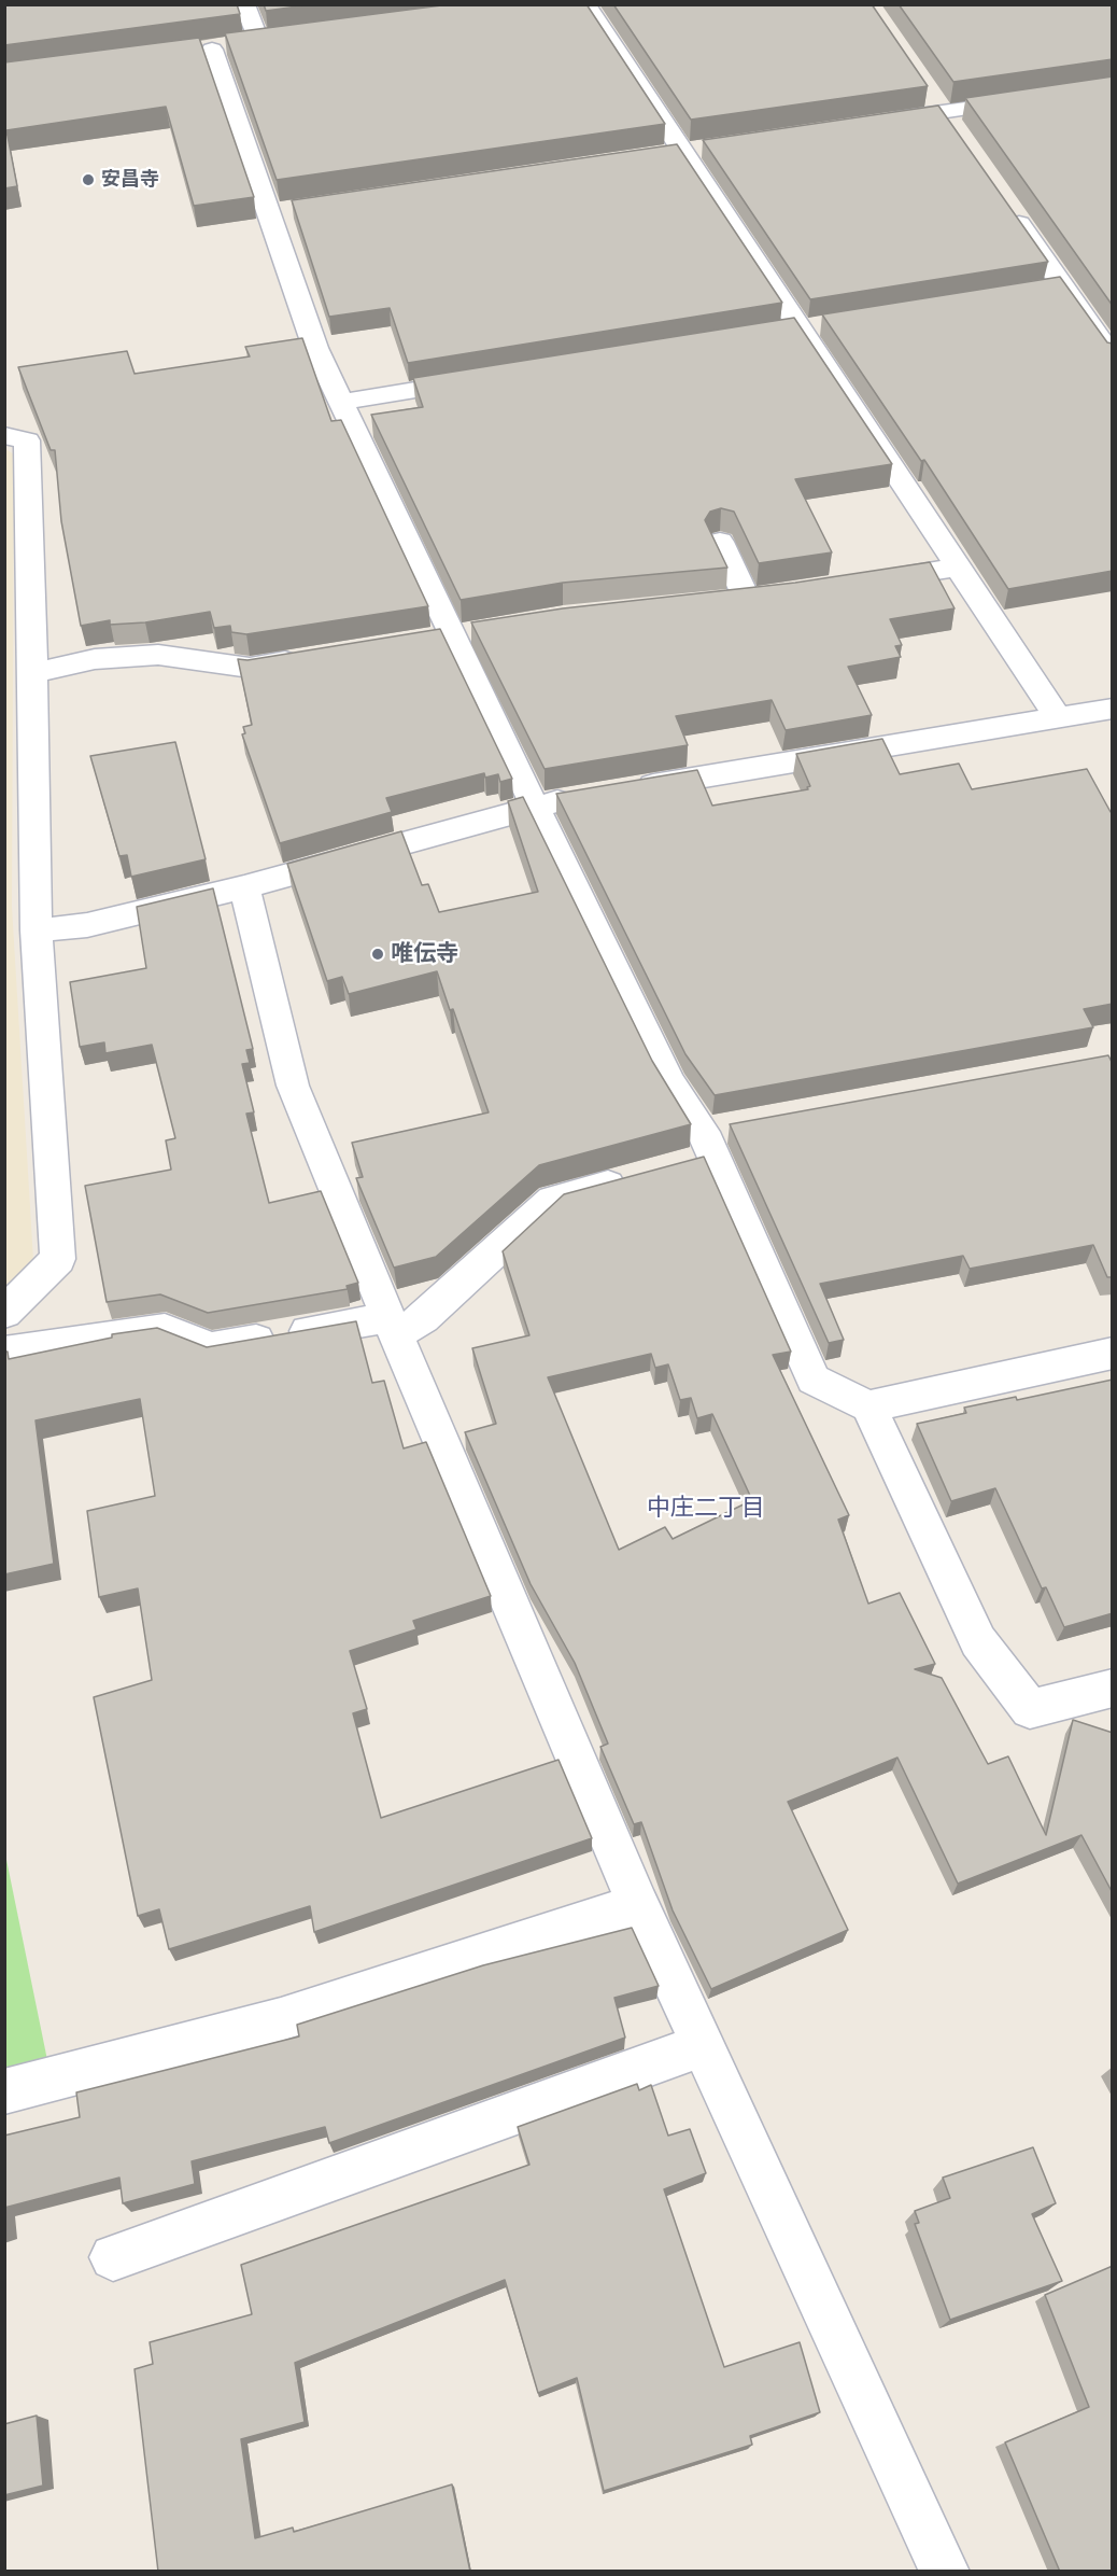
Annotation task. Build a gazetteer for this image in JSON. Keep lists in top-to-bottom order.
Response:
{
  "districts": ["中庄二丁目"],
  "places": ["安昌寺", "唯伝寺"]
}
